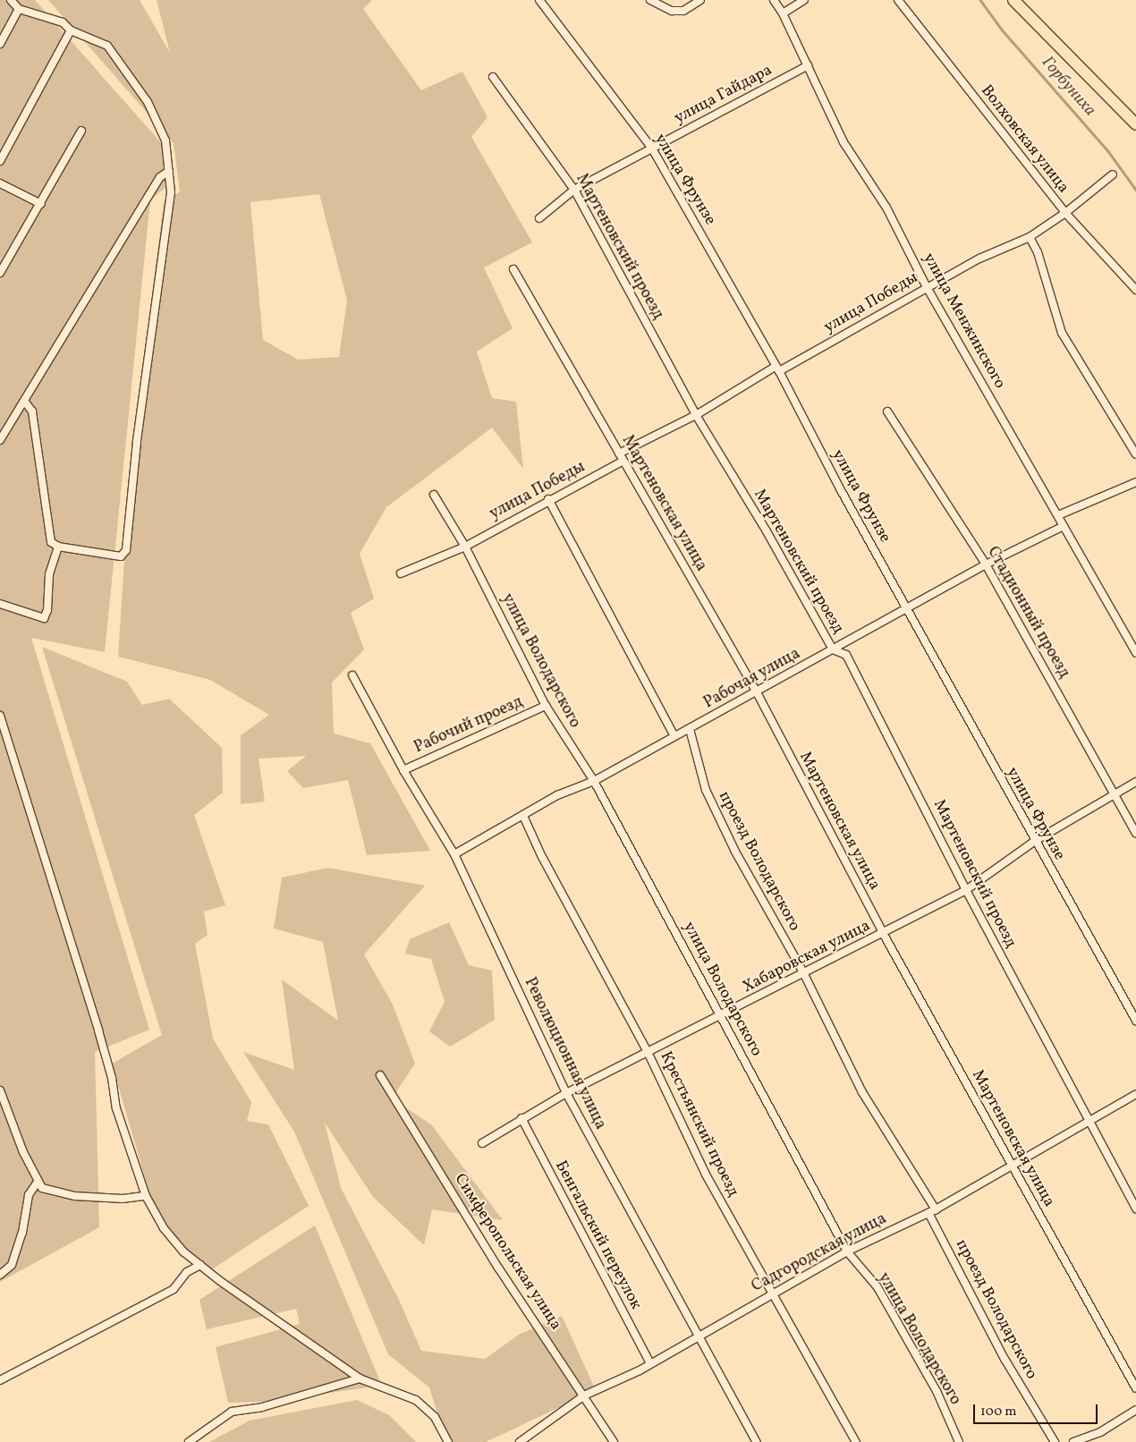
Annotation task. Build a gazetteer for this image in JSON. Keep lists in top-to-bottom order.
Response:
{
  "streets": {
    "street": [
      "улица Гайдара",
      "Волховская улица",
      "улица Фрунзе",
      "Мартеновский проезд",
      "улица Победы",
      "улица Менжинского",
      "Мартеновская улица",
      "Стадионный проезд",
      "улица Володарского",
      "Рабочая улица",
      "Рабочий проезд",
      "проезд Володарского",
      "Хабаровская улица",
      "Революционная улица",
      "Крестьянский проезд",
      "Бенгальский переулок",
      "Симферопольская улица",
      "Садгородская улица"
    ]
  },
  "crossings": [
    ["улица Гайдара", "улица Фрунзе"],
    ["улица Гайдара", "Мартеновский проезд"],
    ["улица Гайдара", "улица Менжинского"],
    ["Волховская улица", "улица Победы"],
    ["улица Фрунзе", "улица Победы"],
    ["улица Фрунзе", "Рабочая улица"],
    ["улица Фрунзе", "Хабаровская улица"],
    ["Мартеновский проезд", "улица Победы"],
    ["Мартеновский проезд", "Рабочая улица"],
    ["Мартеновский проезд", "Хабаровская улица"],
    ["Мартеновский проезд", "Садгородская улица"],
    ["улица Победы", "улица Менжинского"],
    ["улица Победы", "Мартеновская улица"],
    ["улица Победы", "улица Володарского"],
    ["улица Менжинского", "Рабочая улица"],
    ["Мартеновская улица", "Рабочая улица"],
    ["Мартеновская улица", "Хабаровская улица"],
    ["Мартеновская улица", "Садгородская улица"],
    ["Стадионный проезд", "Рабочая улица"],
    ["Стадионный проезд", "Хабаровская улица"],
    ["улица Володарского", "Рабочая улица"],
    ["улица Володарского", "Рабочий проезд"],
    ["улица Володарского", "Хабаровская улица"],
    ["улица Володарского", "Садгородская улица"],
    ["Рабочая улица", "проезд Володарского"],
    ["Рабочая улица", "Революционная улица"],
    ["Рабочая улица", "Крестьянский проезд"],
    ["Рабочий проезд", "Революционная улица"],
    ["проезд Володарского", "Хабаровская улица"],
    ["проезд Володарского", "Садгородская улица"],
    ["Хабаровская улица", "Революционная улица"],
    ["Хабаровская улица", "Крестьянский проезд"],
    ["Хабаровская улица", "Бенгальский переулок"],
    ["Революционная улица", "Садгородская улица"],
    ["Крестьянский проезд", "Садгородская улица"],
    ["Бенгальский переулок", "Садгородская улица"],
    ["Симферопольская улица", "Садгородская улица"]
  ],
  "water": ["Горбуниха"],
  "scale_bar": "100 m"
}
